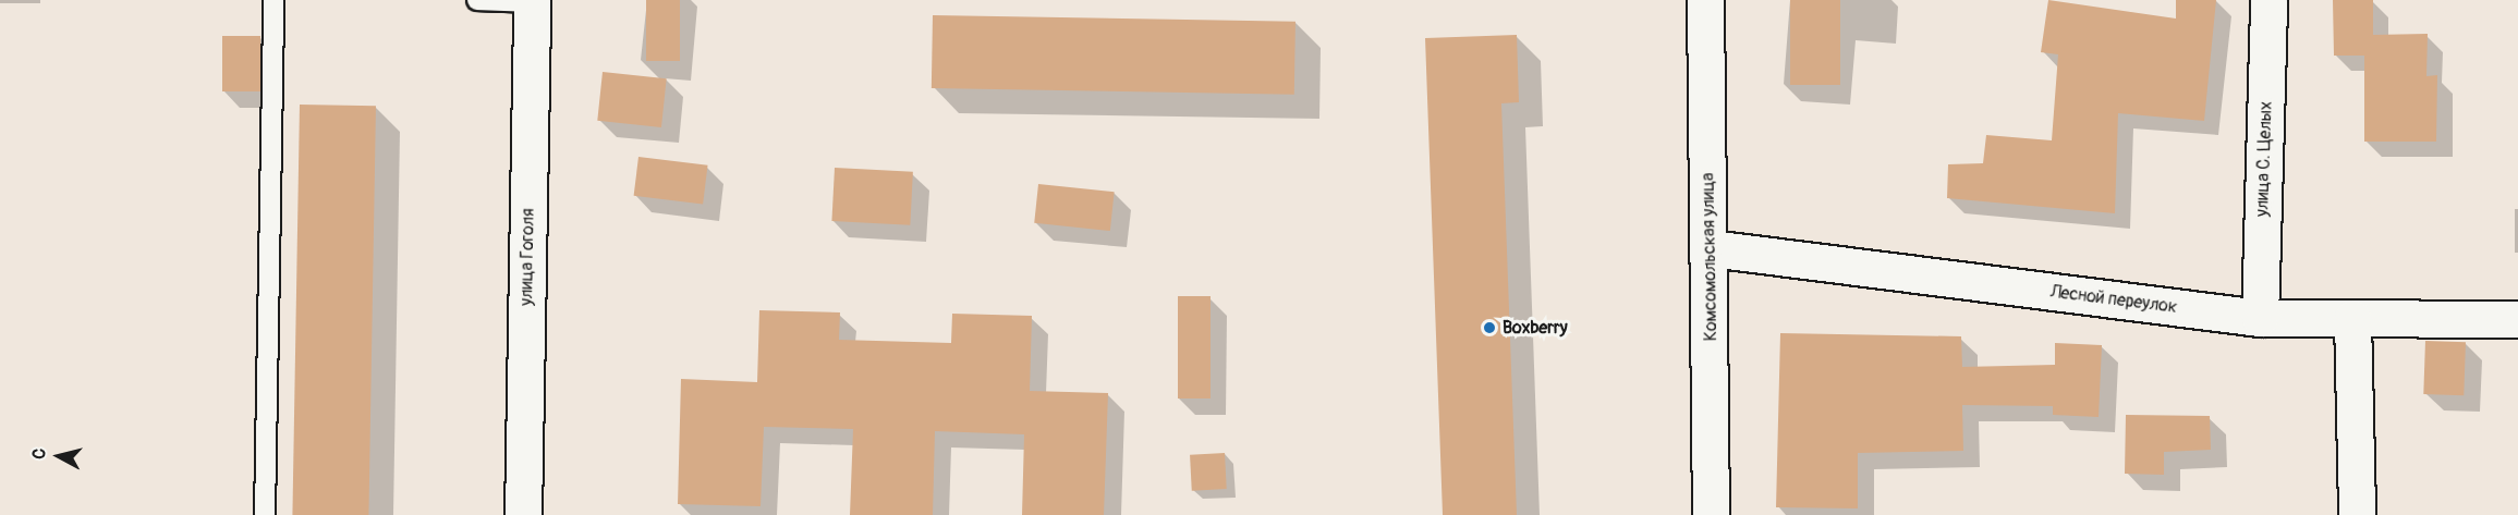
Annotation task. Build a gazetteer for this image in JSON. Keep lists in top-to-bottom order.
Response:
{
  "streets": {
    "street": [
      "улица С. Целых",
      "улица Гоголя",
      "Комсомольская улица",
      "Лесной переулок"
    ]
  },
  "crossings": [
    ["улица С. Целых", "Лесной переулок"],
    ["Комсомольская улица", "Лесной переулок"]
  ],
  "places": ["Boxberry"],
  "north": "left"
}
